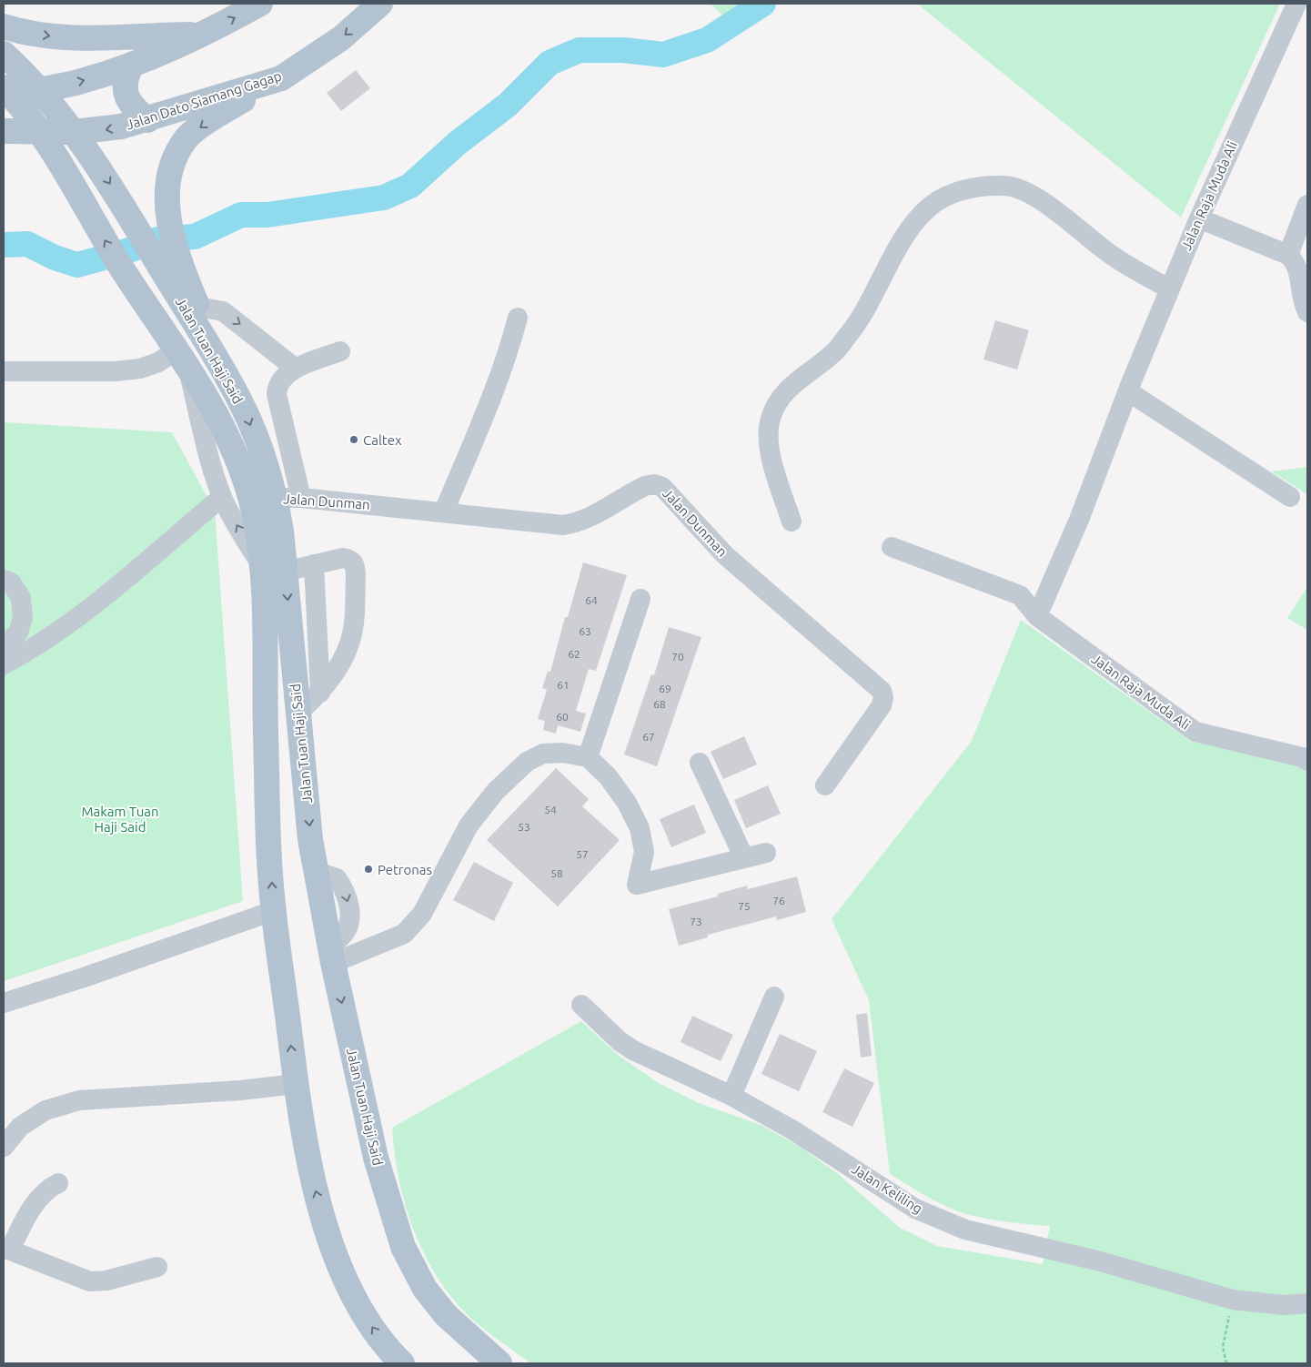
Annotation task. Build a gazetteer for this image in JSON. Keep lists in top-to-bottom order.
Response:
{
  "streets": {
    "main road": ["Jalan Dato Siamang Gagap", "Jalan Tuan Haji Said"],
    "street": ["Jalan Raja Muda Ali", "Jalan Dunman", "Jalan Keliling"]
  },
  "crossings": [
    ["Jalan Dato Siamang Gagap", "Jalan Tuan Haji Said"],
    ["Jalan Tuan Haji Said", "Jalan Dunman"]
  ],
  "parks": ["Makam Tuan Haji Said"],
  "places": ["Caltex", "Petronas"],
  "house_numbers": [
    "64",
    "63",
    "62",
    "70",
    "61",
    "69",
    "68",
    "60",
    "67",
    "54",
    "53",
    "57",
    "58",
    "76",
    "75",
    "73"
  ]
}
